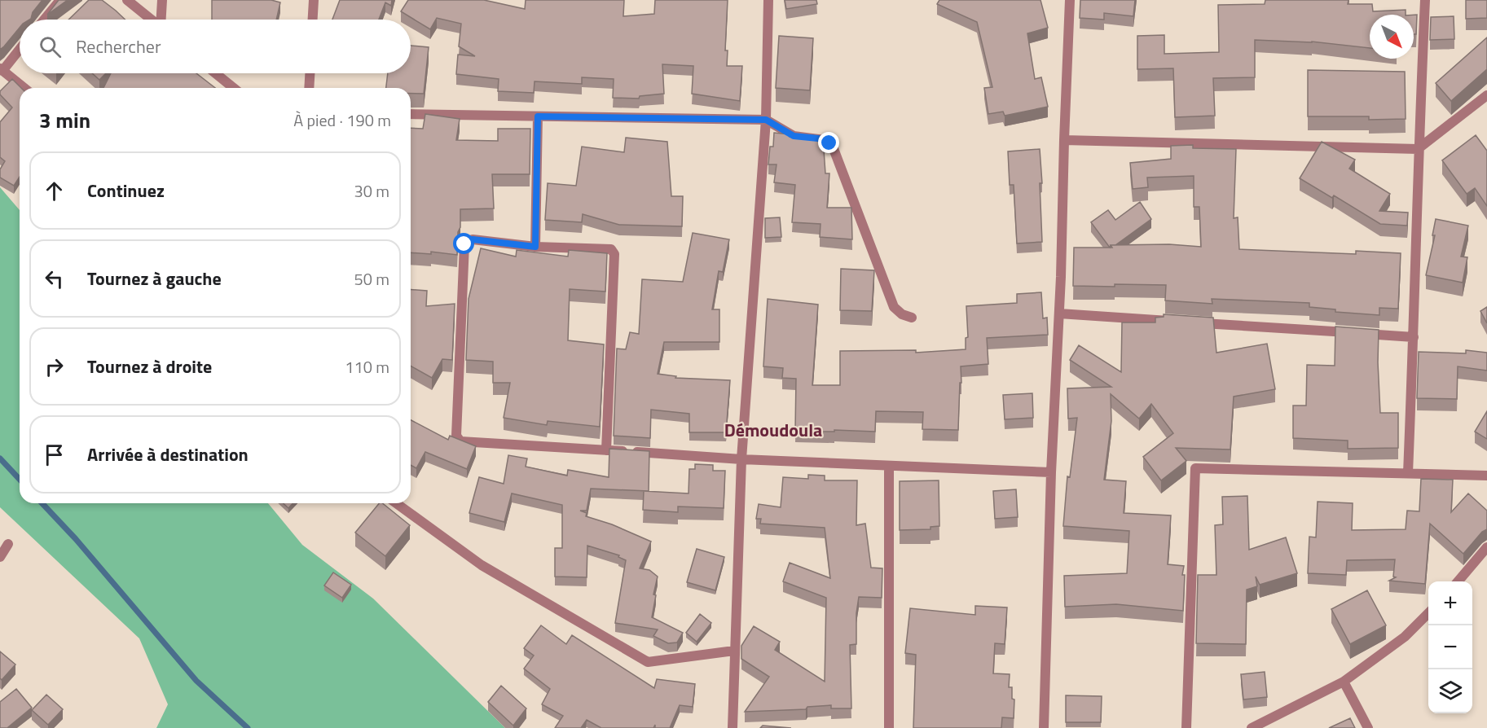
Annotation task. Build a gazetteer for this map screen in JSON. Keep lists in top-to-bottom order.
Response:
{
  "districts": ["Démoudoula"],
  "north": "bottom right",
  "page": {
    "search": "Rechercher",
    "heading": ["3 min", "À pied · 190 m"],
    "list": [
      ["Continuez", "30 m"],
      ["Tournez à gauche", "50 m"],
      ["Tournez à droite", "110 m"],
      "Arrivée à destination"
    ],
    "map_buttons": ["+", "−"]
  }
}
